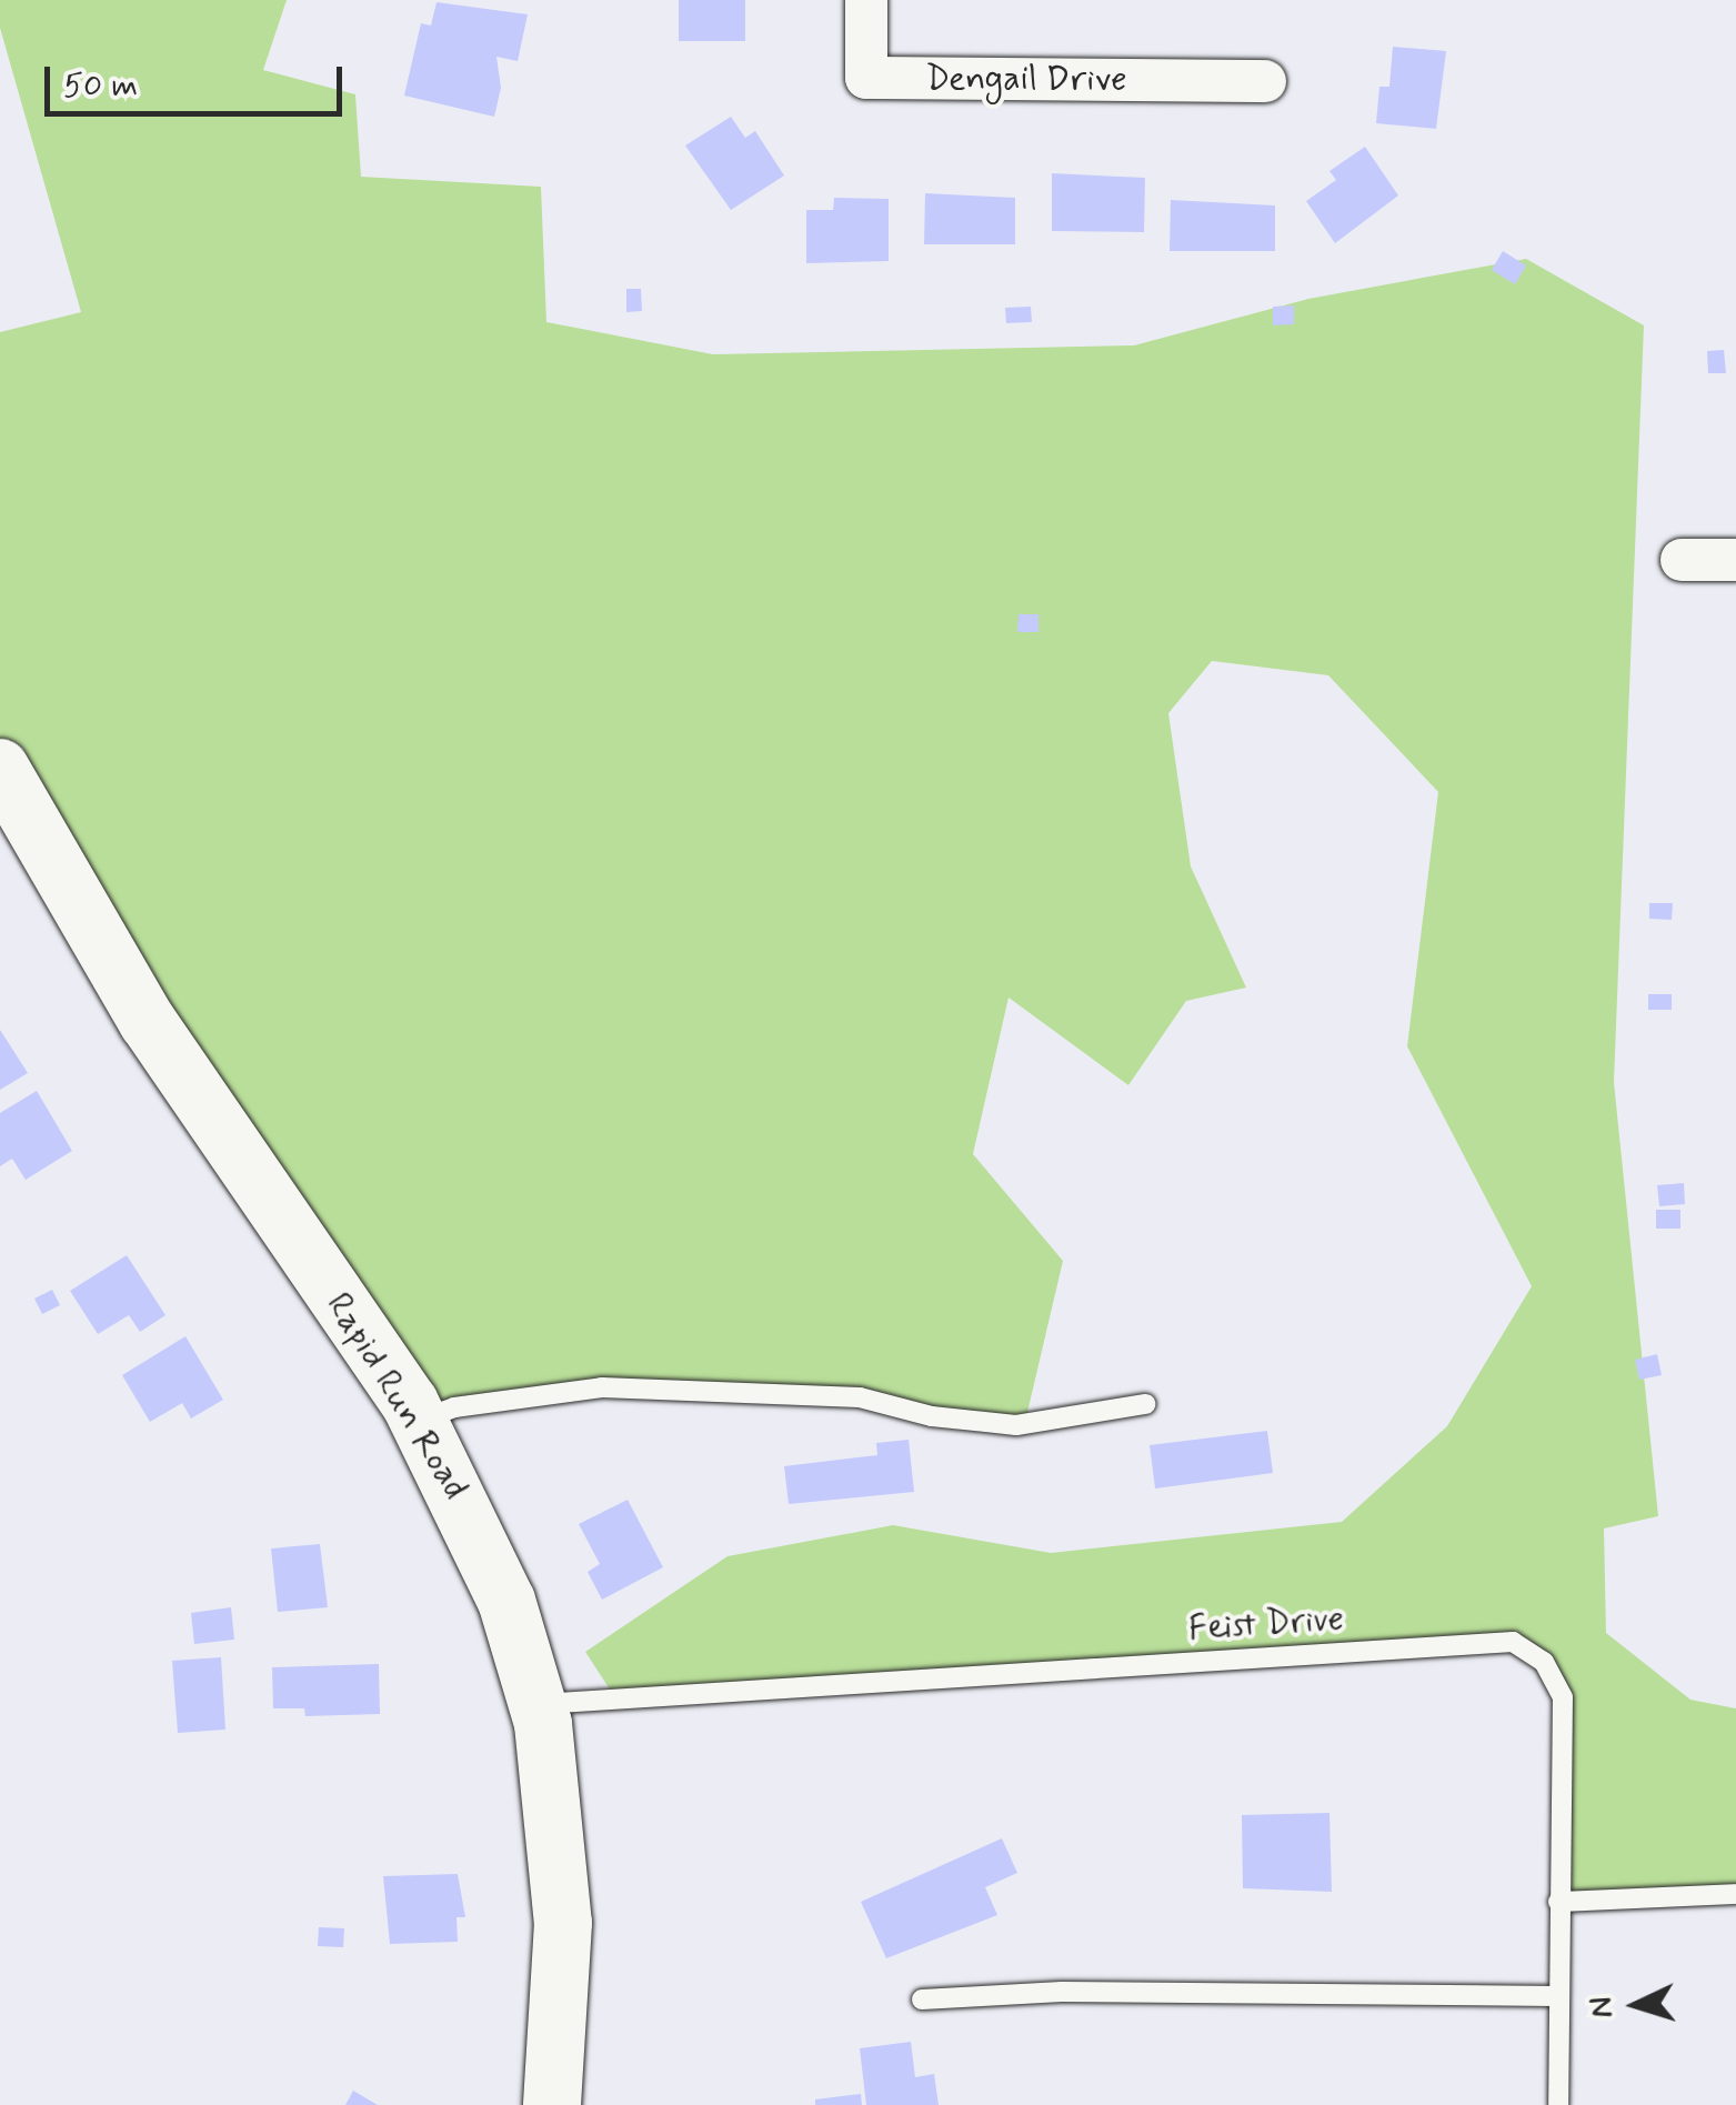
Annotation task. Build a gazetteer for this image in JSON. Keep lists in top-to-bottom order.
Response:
{
  "streets": {
    "street": ["Dengail Drive", "Rapid Run Road"],
    "lane": ["Feist Drive"]
  },
  "crossings": [
    ["Rapid Run Road", "Feist Drive"]
  ],
  "scale_bar": "50 m",
  "north": "left"
}
